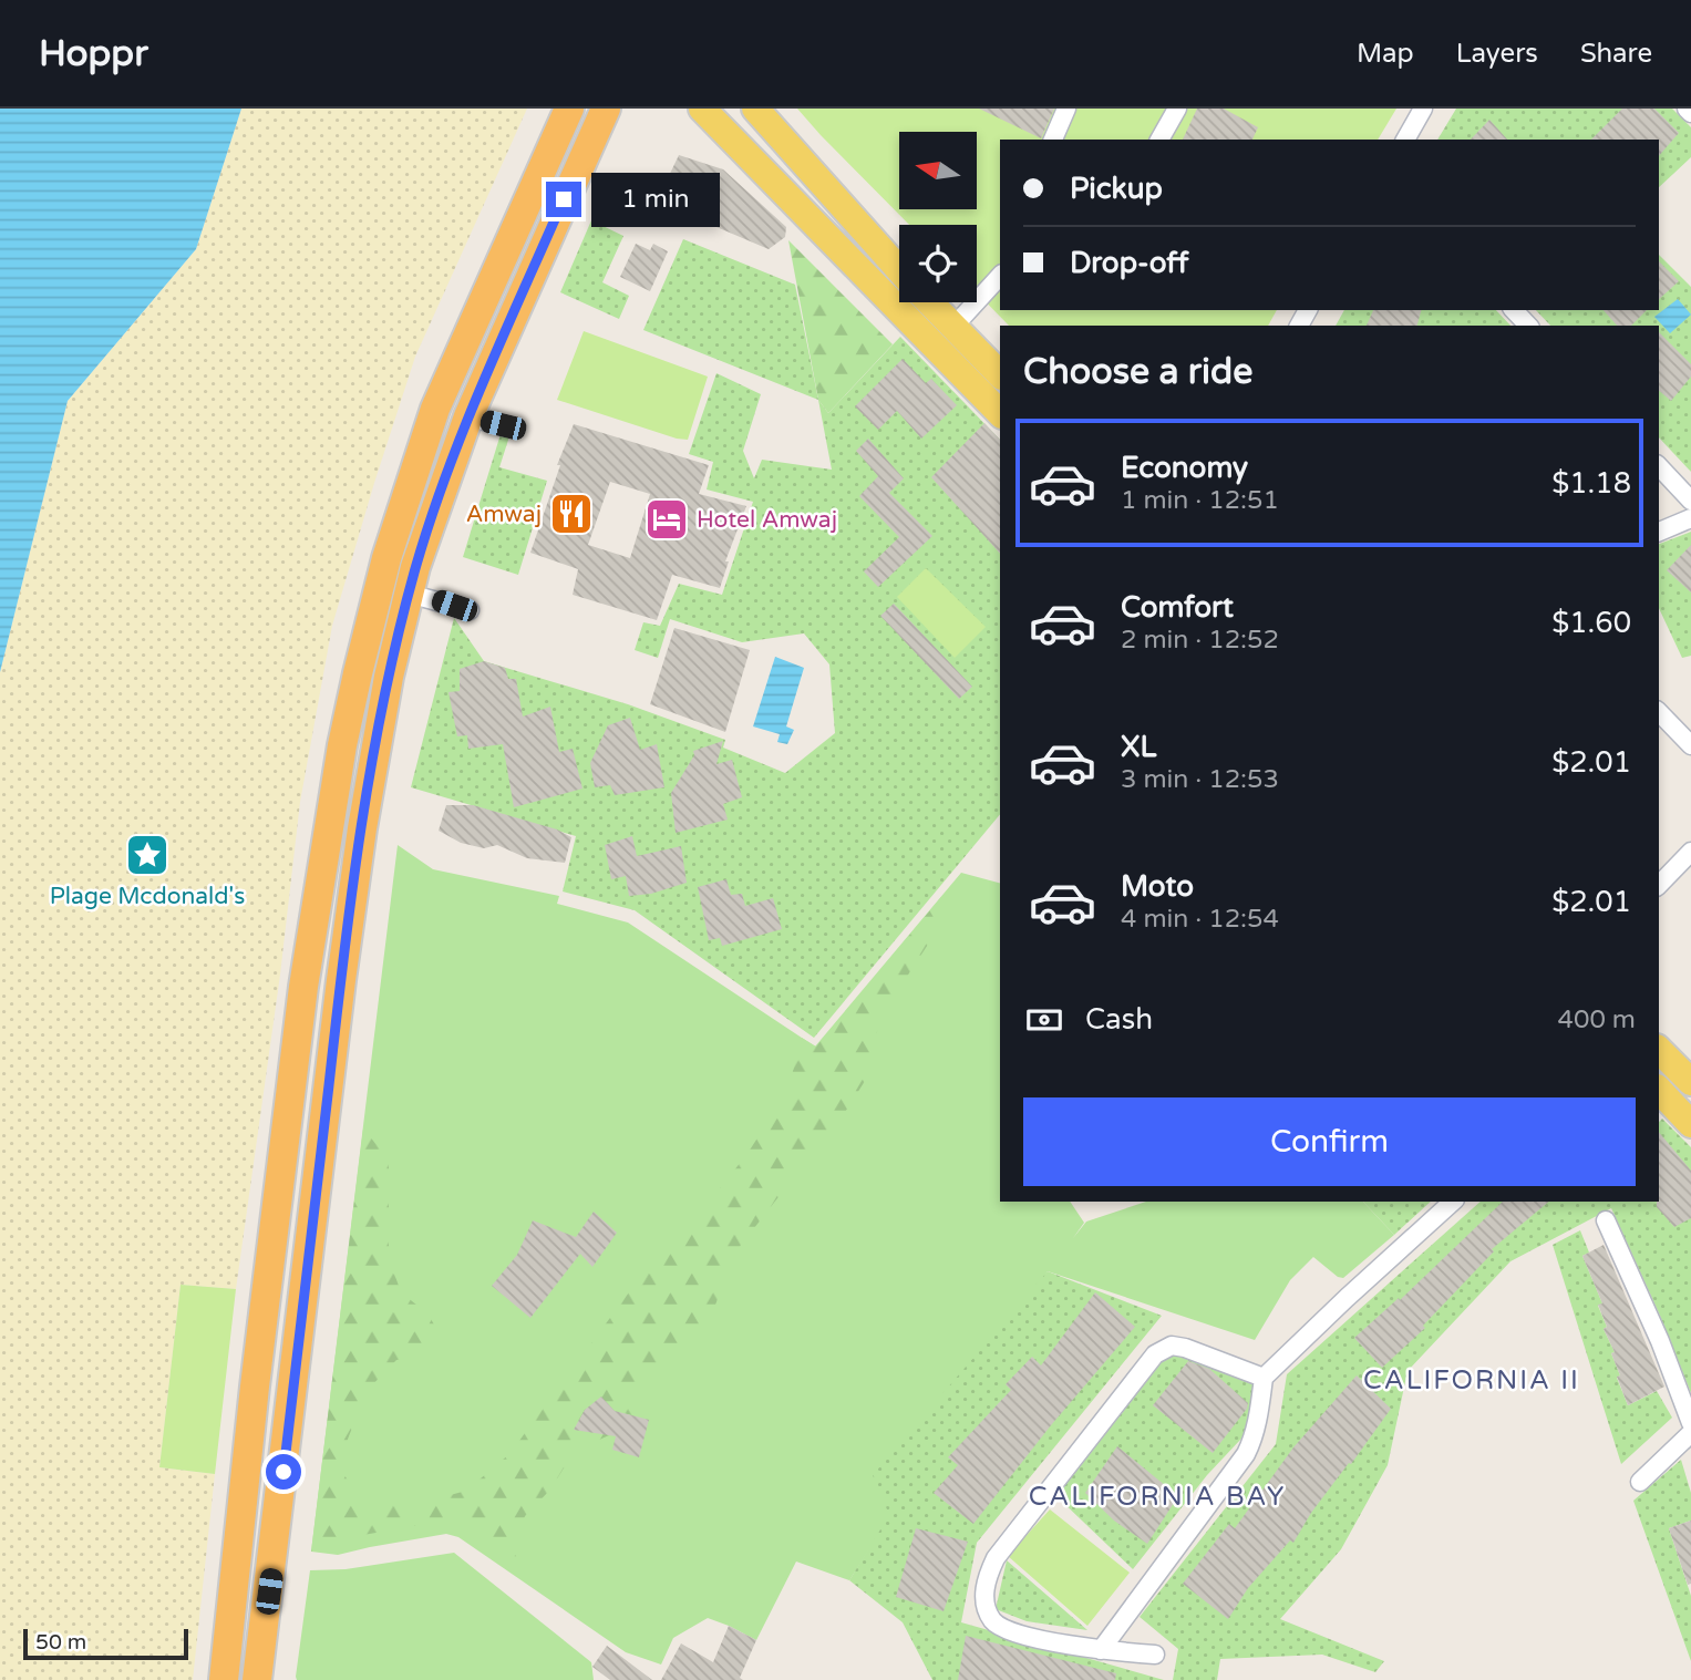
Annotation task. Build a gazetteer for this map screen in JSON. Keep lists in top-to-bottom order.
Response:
{
  "districts": ["CALIFORNIA II", "CALIFORNIA BAY"],
  "places": {
    "restaurant": ["Amwaj"],
    "hotel": ["Hotel Amwaj"],
    "place": ["Plage Mcdonald's"]
  },
  "scale_bar": "50 m",
  "north": "left",
  "page": {
    "header": "Hoppr",
    "nav": ["Map", "Layers", "Share"],
    "banner": ["Pickup", "Drop-off"],
    "bubble": "1 min",
    "heading": "Choose a ride",
    "list": [
      {
        "name": "Economy",
        "note": "1 min · 12:51",
        "value": "$1.18"
      },
      {
        "name": "Comfort",
        "note": "2 min · 12:52",
        "value": "$1.60"
      },
      {
        "name": "XL",
        "note": "3 min · 12:53",
        "value": "$2.01"
      },
      {
        "name": "Moto",
        "note": "4 min · 12:54",
        "value": "$2.01"
      }
    ],
    "pay": ["Cash", "400 m"],
    "buttons": "Confirm",
    "scale": "50 m"
  }
}
